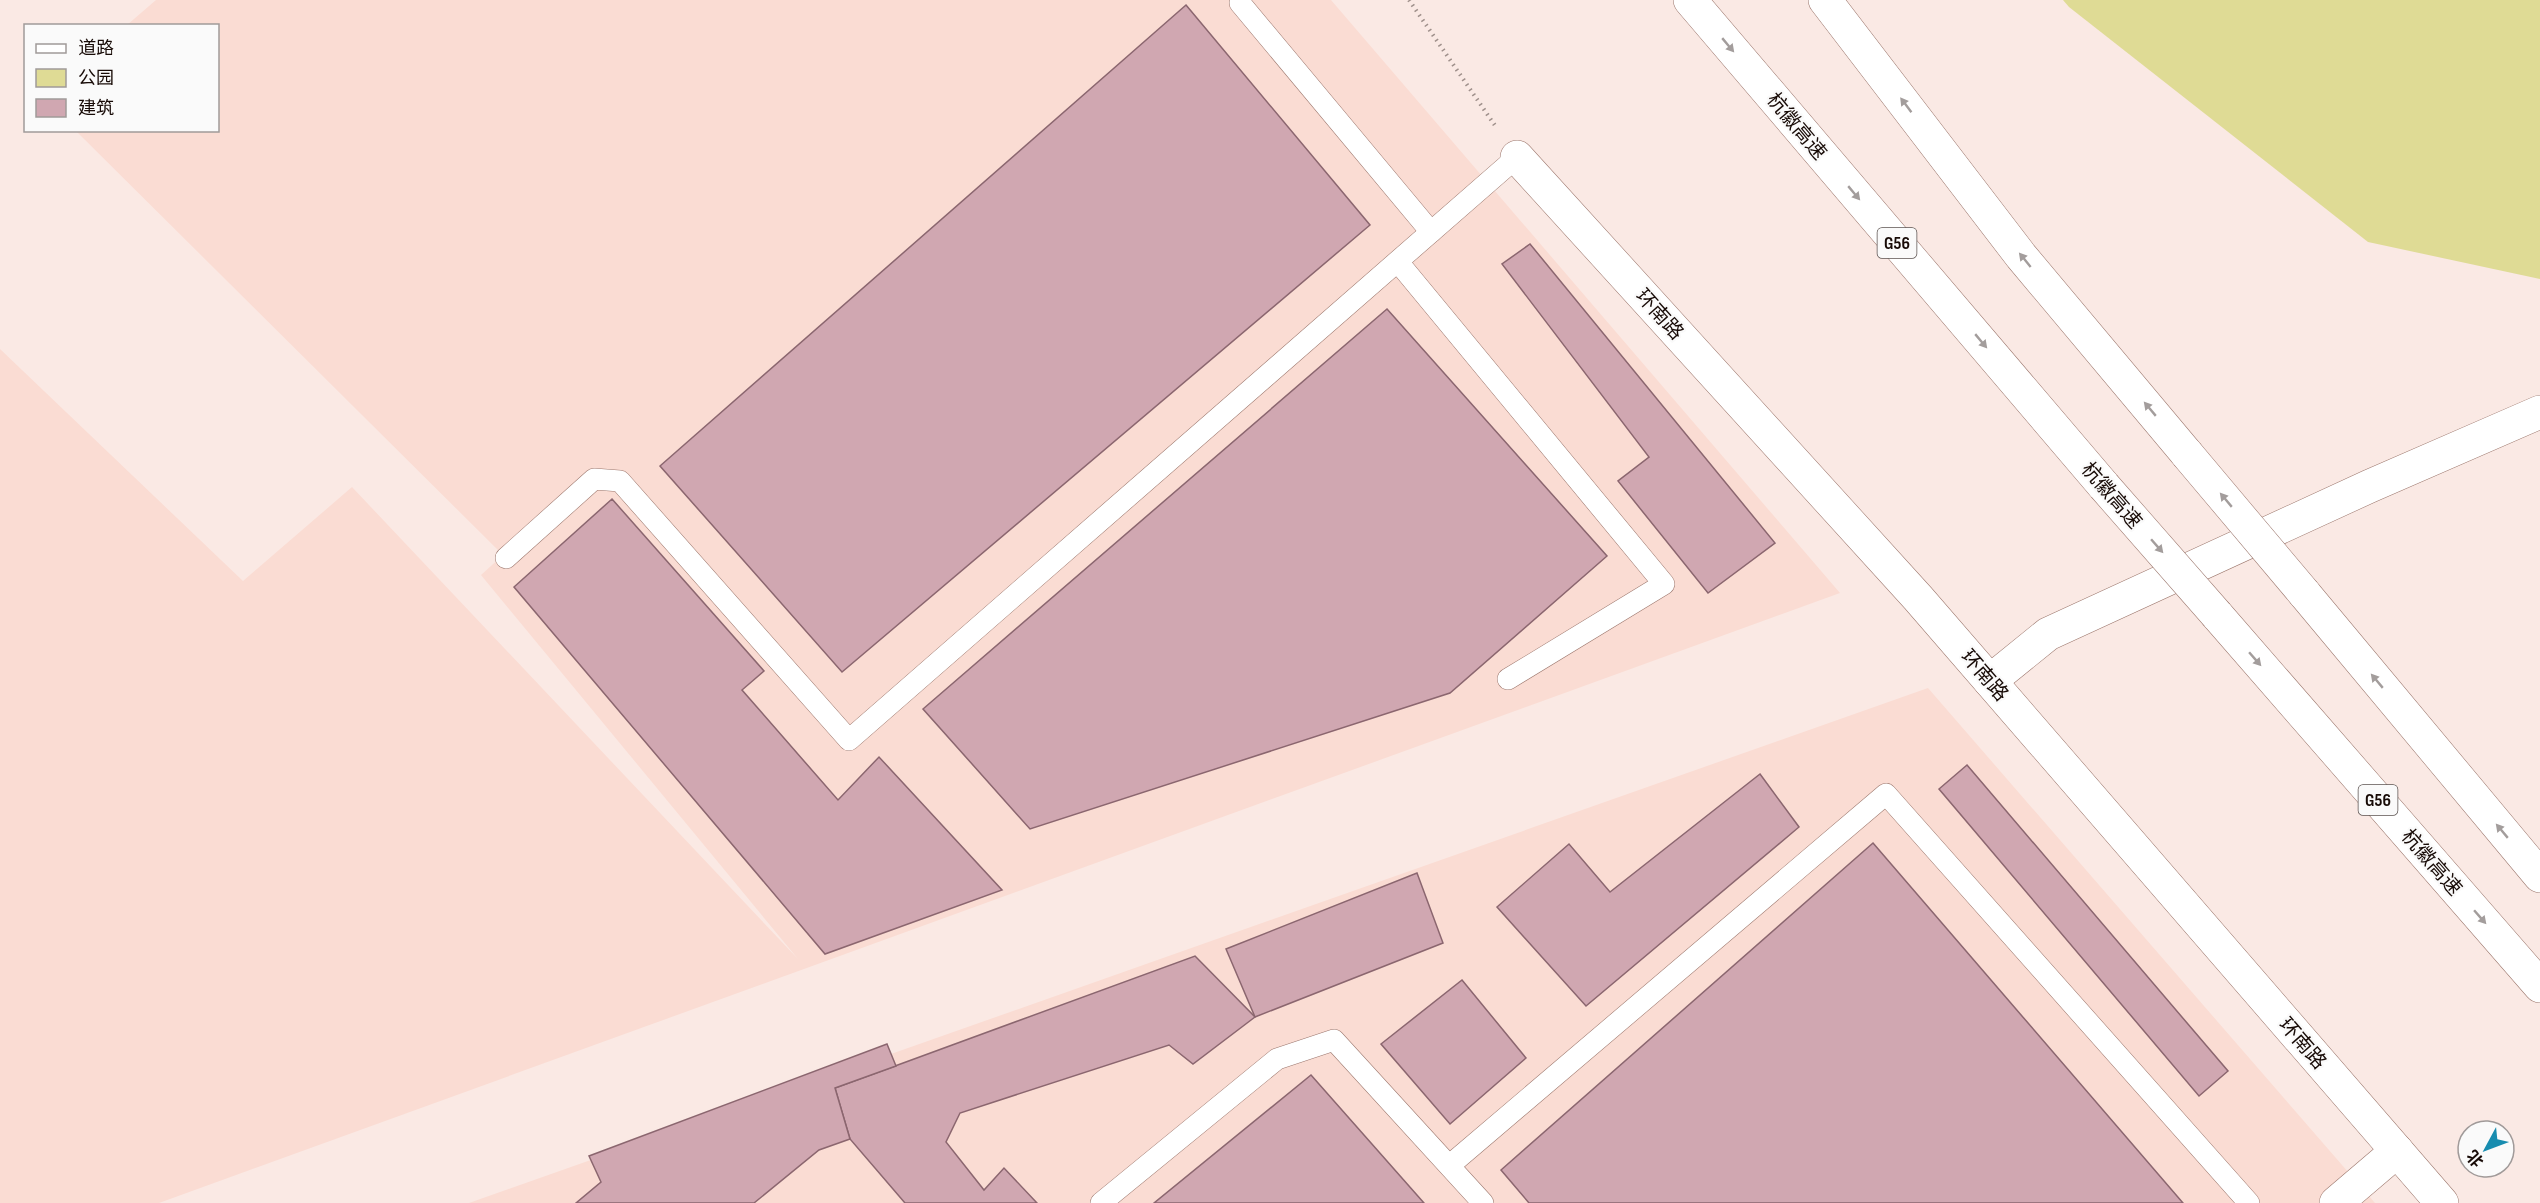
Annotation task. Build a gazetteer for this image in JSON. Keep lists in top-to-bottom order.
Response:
{
  "streets": {
    "main road": ["杭徽高速", "G56", "环南路"]
  },
  "legend": ["道路", "公园", "建筑"],
  "north": "bottom left"
}
